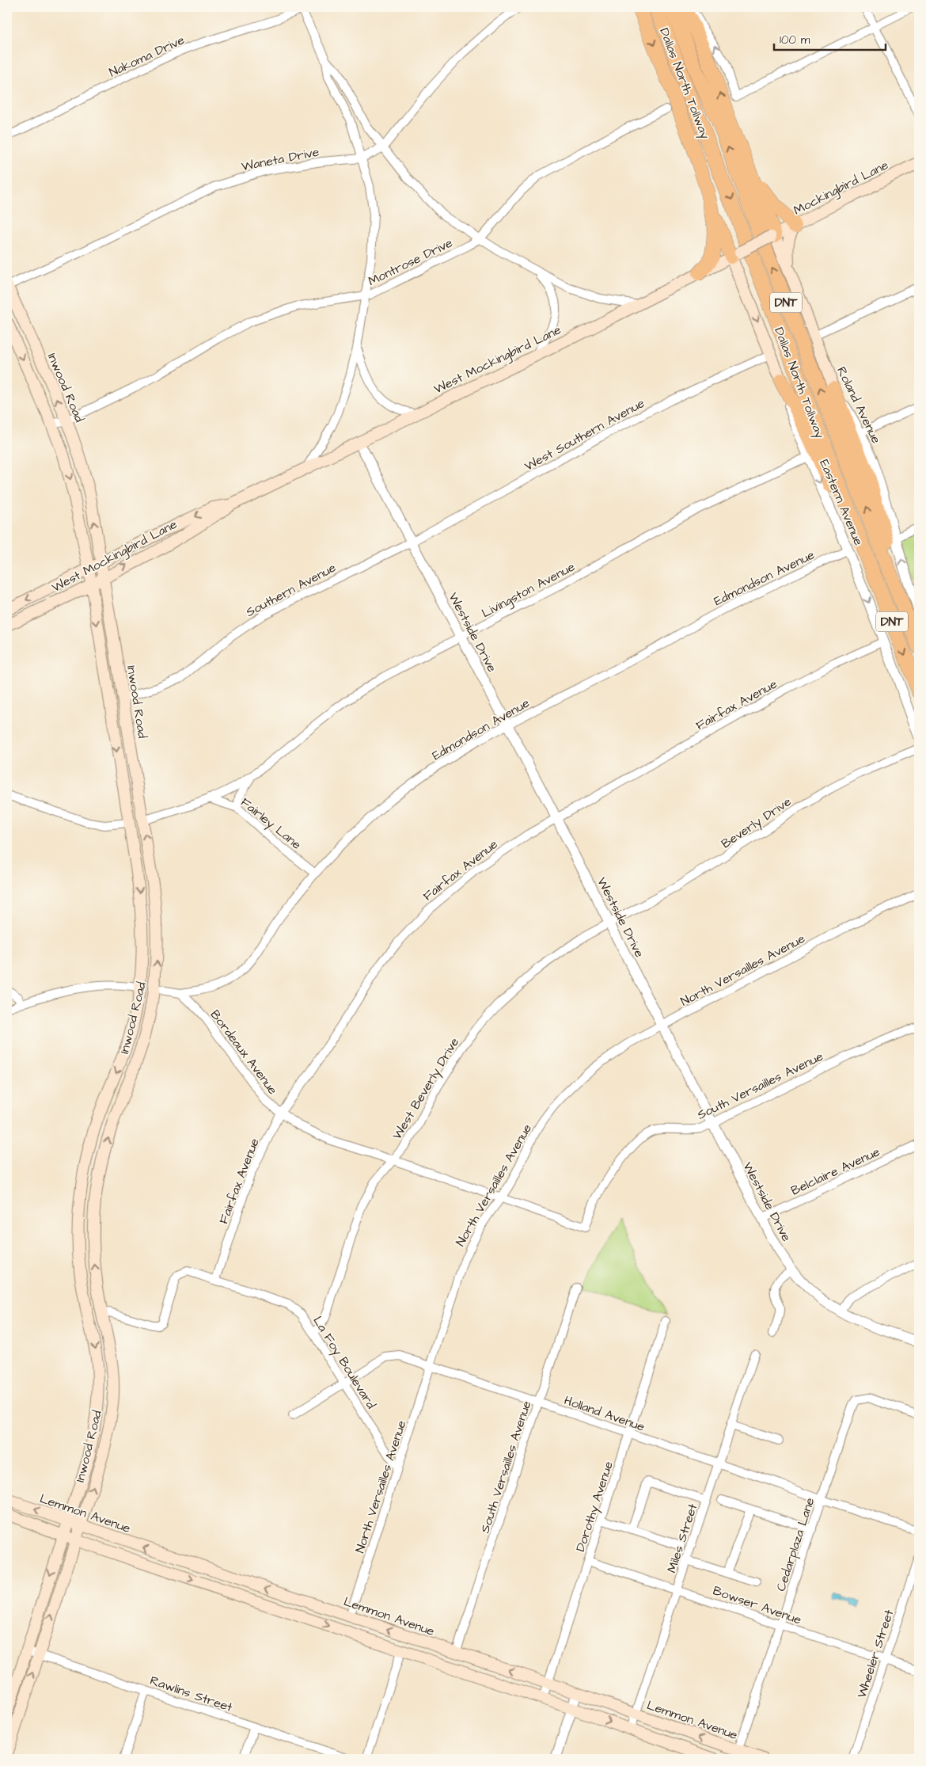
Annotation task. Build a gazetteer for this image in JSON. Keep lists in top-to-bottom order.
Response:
{
  "streets": {
    "highway": ["Dallas North Tollway", "DNT"],
    "main road": [
      "Mockingbird Lane",
      "West Mockingbird Lane",
      "Inwood Road",
      "Roland Avenue",
      "Eastern Avenue",
      "Lemmon Avenue"
    ],
    "street": [
      "Nakoma Drive",
      "Waneta Drive",
      "Montrose Drive",
      "West Southern Avenue",
      "Edmondson Avenue",
      "Southern Avenue",
      "Livingston Avenue",
      "Westside Drive",
      "Fairfax Avenue",
      "Beverly Drive",
      "Fairley Lane",
      "North Versailles Avenue",
      "Bordeaux Avenue",
      "South Versailles Avenue",
      "West Beverly Drive",
      "Belclaire Avenue",
      "La Foy Boulevard",
      "Holland Avenue",
      "Dorothy Avenue",
      "Miles Street",
      "Cedarplaza Lane",
      "Bowser Avenue",
      "Wheeler Street",
      "Rawlins Street"
    ]
  },
  "crossings": [
    ["Waneta Drive", "Inwood Road"],
    ["Mockingbird Lane", "West Mockingbird Lane"],
    ["Mockingbird Lane", "Roland Avenue"],
    ["Montrose Drive", "Inwood Road"],
    ["West Mockingbird Lane", "Inwood Road"],
    ["West Mockingbird Lane", "Roland Avenue"],
    ["West Mockingbird Lane", "Eastern Avenue"],
    ["West Mockingbird Lane", "Westside Drive"],
    ["Inwood Road", "Southern Avenue"],
    ["Inwood Road", "Livingston Avenue"],
    ["Inwood Road", "La Foy Boulevard"],
    ["Inwood Road", "Lemmon Avenue"],
    ["Inwood Road", "Rawlins Street"],
    ["West Southern Avenue", "Eastern Avenue"],
    ["West Southern Avenue", "Southern Avenue"],
    ["West Southern Avenue", "Westside Drive"],
    ["Eastern Avenue", "Edmondson Avenue"],
    ["Eastern Avenue", "Livingston Avenue"],
    ["Eastern Avenue", "Fairfax Avenue"],
    ["Edmondson Avenue", "Westside Drive"],
    ["Edmondson Avenue", "Fairley Lane"],
    ["Edmondson Avenue", "Bordeaux Avenue"],
    ["Southern Avenue", "Westside Drive"],
    ["Livingston Avenue", "Westside Drive"],
    ["Livingston Avenue", "Fairley Lane"],
    ["Westside Drive", "Fairfax Avenue"],
    ["Westside Drive", "Beverly Drive"],
    ["Westside Drive", "North Versailles Avenue"],
    ["Westside Drive", "South Versailles Avenue"],
    ["Westside Drive", "West Beverly Drive"],
    ["Westside Drive", "Belclaire Avenue"],
    ["Fairfax Avenue", "Bordeaux Avenue"],
    ["Fairfax Avenue", "La Foy Boulevard"],
    ["Beverly Drive", "West Beverly Drive"],
    ["North Versailles Avenue", "Bordeaux Avenue"],
    ["North Versailles Avenue", "La Foy Boulevard"],
    ["North Versailles Avenue", "Holland Avenue"],
    ["North Versailles Avenue", "Lemmon Avenue"],
    ["Bordeaux Avenue", "South Versailles Avenue"],
    ["Bordeaux Avenue", "West Beverly Drive"],
    ["South Versailles Avenue", "Holland Avenue"],
    ["South Versailles Avenue", "Lemmon Avenue"],
    ["West Beverly Drive", "La Foy Boulevard"],
    ["La Foy Boulevard", "Holland Avenue"],
    ["Holland Avenue", "Dorothy Avenue"],
    ["Holland Avenue", "Miles Street"],
    ["Holland Avenue", "Cedarplaza Lane"],
    ["Dorothy Avenue", "Lemmon Avenue"],
    ["Dorothy Avenue", "Bowser Avenue"],
    ["Lemmon Avenue", "Miles Street"],
    ["Lemmon Avenue", "Cedarplaza Lane"],
    ["Miles Street", "Bowser Avenue"],
    ["Cedarplaza Lane", "Bowser Avenue"],
    ["Bowser Avenue", "Wheeler Street"]
  ],
  "one_way": ["Eastern Avenue"],
  "scale_bar": "100 m"
}
